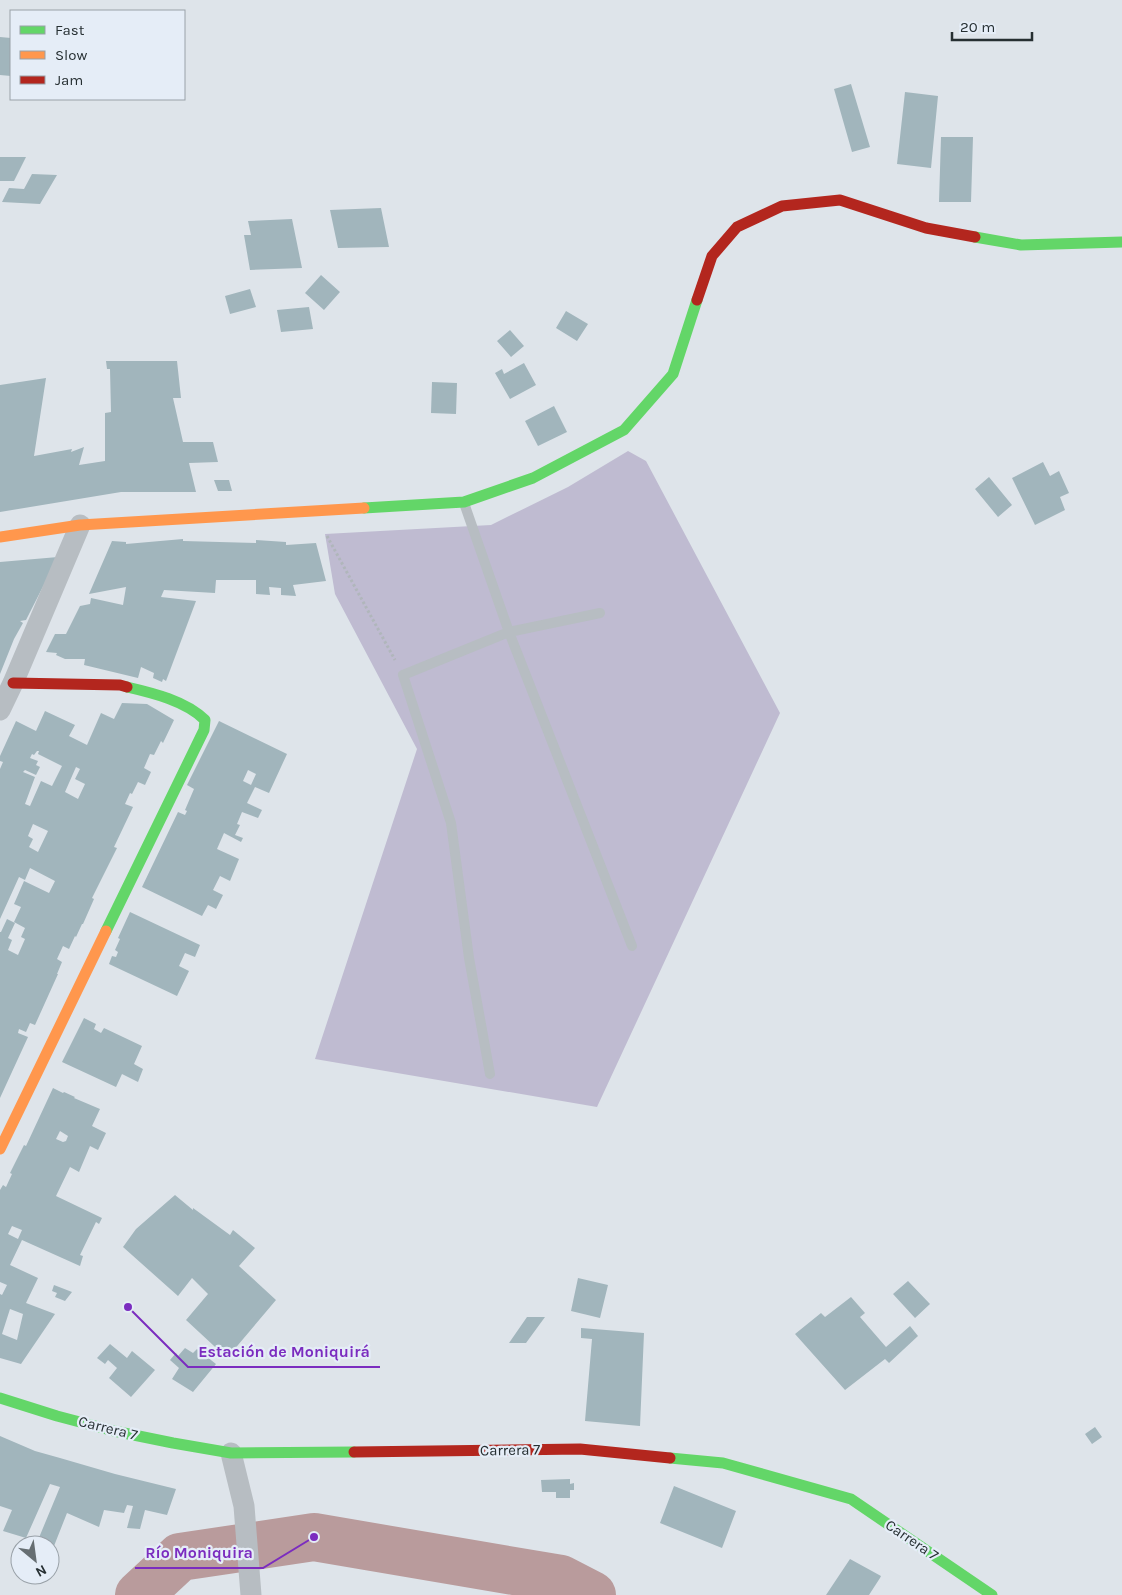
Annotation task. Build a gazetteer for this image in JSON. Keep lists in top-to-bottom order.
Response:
{
  "streets": {
    "street": ["Carrera 7"]
  },
  "places": ["Estación de Moniquirá", "Río Moniquira"],
  "legend": ["Fast", "Slow", "Jam"],
  "scale_bar": "20 m",
  "north": "bottom right"
}
